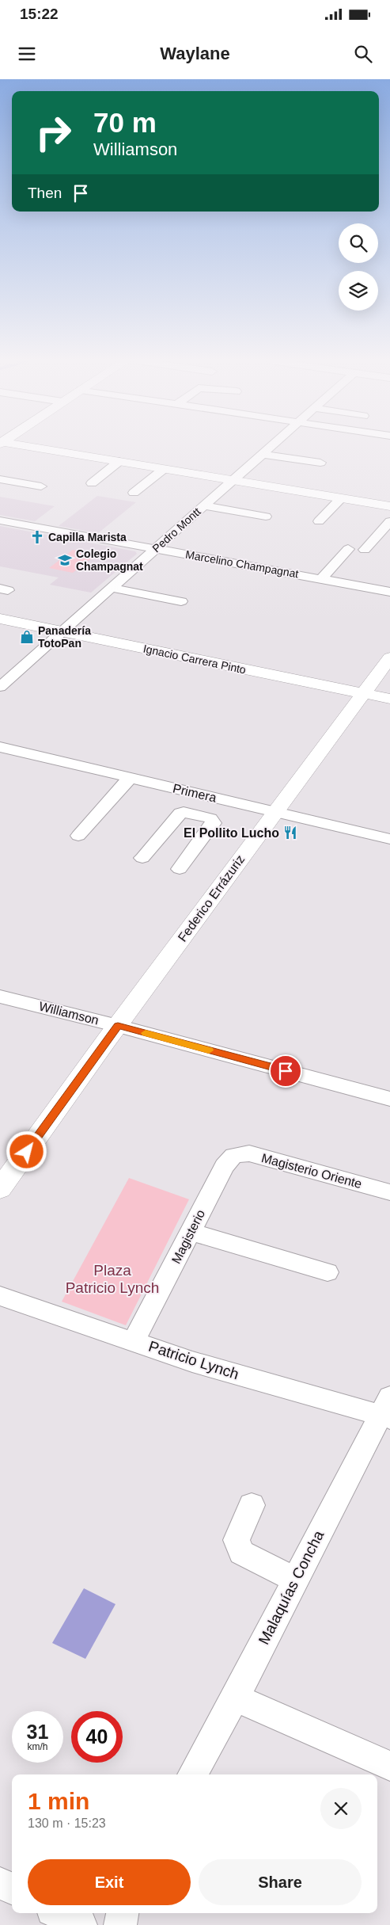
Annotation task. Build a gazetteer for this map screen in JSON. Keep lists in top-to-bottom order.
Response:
{
  "streets": {
    "street": [
      "Pedro Montt",
      "Marcelino Champagnat",
      "Ignacio Carrera Pinto",
      "Primera",
      "Federico Errázuriz",
      "Williamson",
      "Magisterio Oriente",
      "Magisterio",
      "Patricio Lynch",
      "Malaquías Concha"
    ]
  },
  "crossings": [
    ["Pedro Montt", "Marcelino Champagnat"],
    ["Pedro Montt", "Ignacio Carrera Pinto"],
    ["Ignacio Carrera Pinto", "Federico Errázuriz"],
    ["Primera", "Federico Errázuriz"],
    ["Federico Errázuriz", "Williamson"],
    ["Magisterio Oriente", "Magisterio"],
    ["Magisterio", "Patricio Lynch"],
    ["Patricio Lynch", "Malaquías Concha"]
  ],
  "parks": ["Plaza Patricio Lynch"],
  "places": {
    "church": ["Capilla Marista"],
    "school or university": ["Colegio Champagnat"],
    "shop": ["Panadería TotoPan"],
    "restaurant": ["El Pollito Lucho"]
  },
  "page": {
    "status": "15:22",
    "header": "Waylane",
    "turn": ["70 m", "Williamson"],
    "then": "Then",
    "speed": "31 km/h",
    "limit": "40",
    "heading": ["1 min", "130 m · 15:23"],
    "buttons": ["Exit", "Share"]
  }
}
